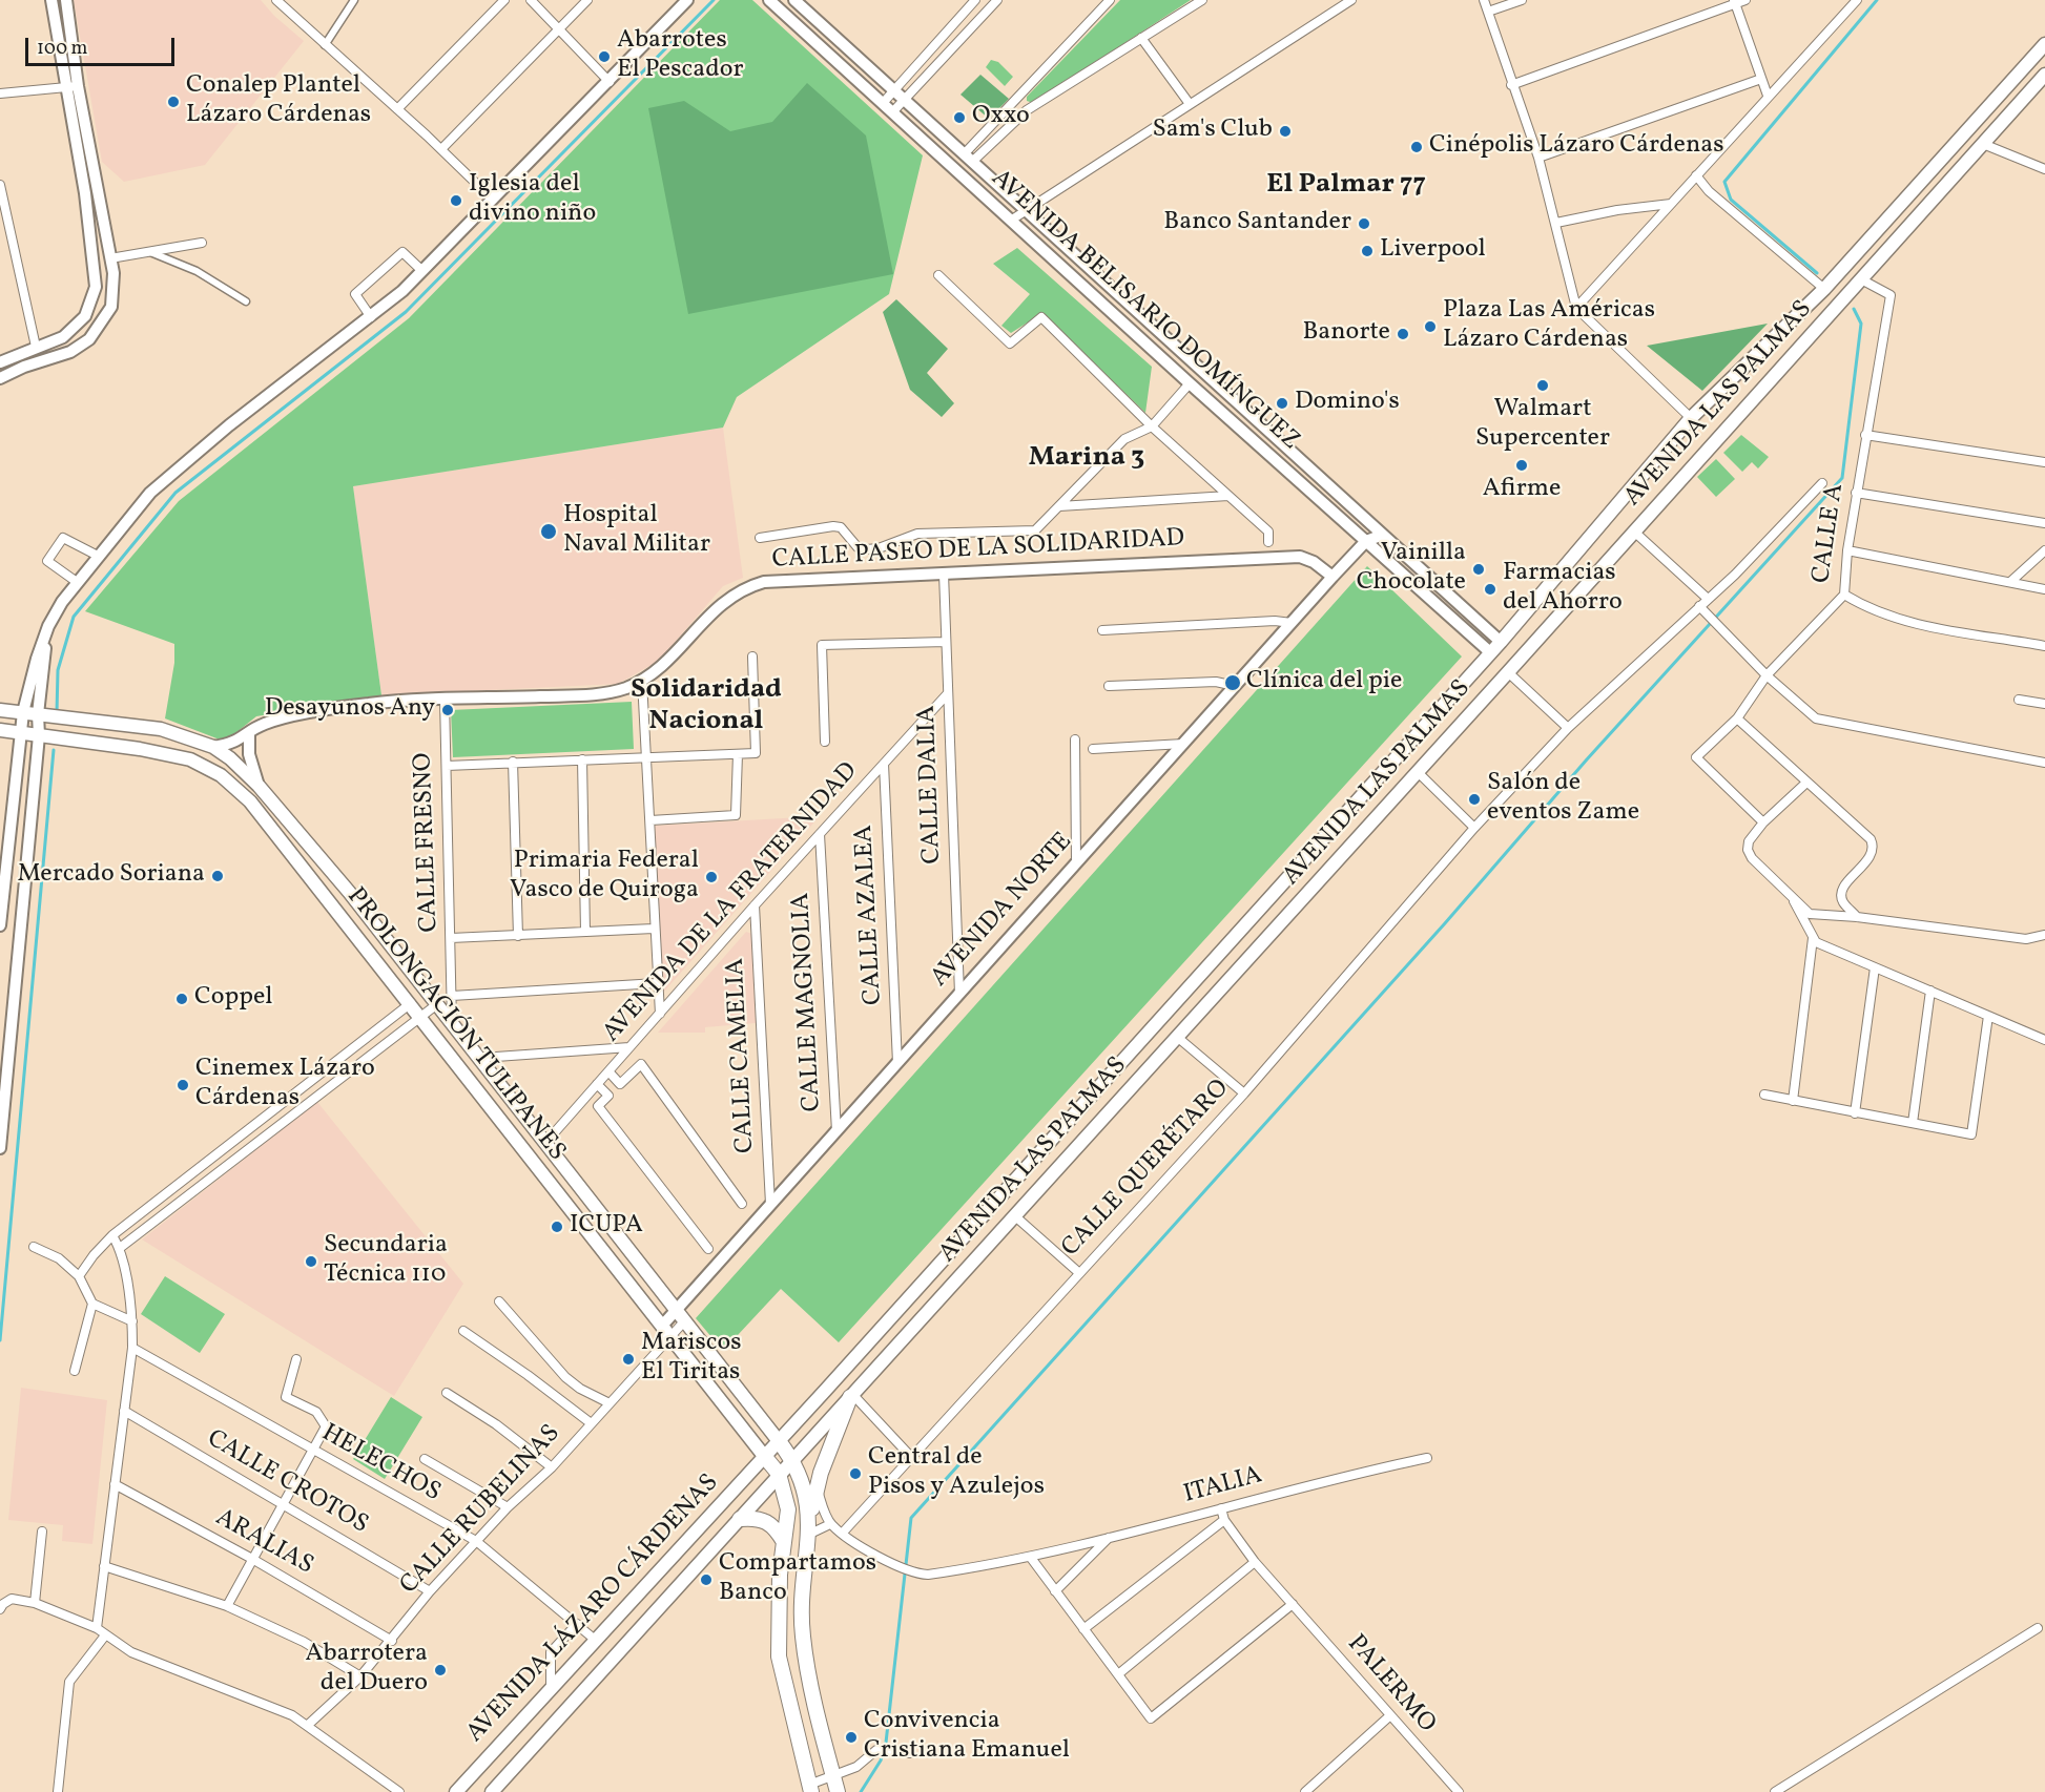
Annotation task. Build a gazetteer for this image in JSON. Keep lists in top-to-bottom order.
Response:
{
  "streets": {
    "main road": ["AVENIDA LAS PALMAS", "PROLONGACIÓN TULIPANES", "AVENIDA LÁZARO CÁRDENAS"],
    "street": [
      "AVENIDA BELISARIO DOMÍNGUEZ",
      "CALLE A",
      "CALLE PASEO DE LA SOLIDARIDAD",
      "CALLE DALIA",
      "CALLE FRESNO",
      "AVENIDA DE LA FRATERNIDAD",
      "AVENIDA NORTE",
      "CALLE AZALEA",
      "CALLE MAGNOLIA",
      "CALLE CAMELIA",
      "CALLE QUERÉTARO",
      "HELECHOS",
      "CALLE CROTOS",
      "ITALIA",
      "CALLE RUBELINAS",
      "ARALIAS",
      "PALERMO"
    ]
  },
  "crossings": [
    ["AVENIDA BELISARIO DOMÍNGUEZ", "AVENIDA LAS PALMAS"],
    ["AVENIDA BELISARIO DOMÍNGUEZ", "AVENIDA NORTE"],
    ["AVENIDA LAS PALMAS", "CALLE A"],
    ["AVENIDA LAS PALMAS", "PROLONGACIÓN TULIPANES"],
    ["AVENIDA LAS PALMAS", "AVENIDA LÁZARO CÁRDENAS"],
    ["CALLE PASEO DE LA SOLIDARIDAD", "CALLE DALIA"],
    ["CALLE PASEO DE LA SOLIDARIDAD", "CALLE FRESNO"],
    ["CALLE PASEO DE LA SOLIDARIDAD", "AVENIDA NORTE"],
    ["CALLE PASEO DE LA SOLIDARIDAD", "PROLONGACIÓN TULIPANES"],
    ["CALLE DALIA", "AVENIDA DE LA FRATERNIDAD"],
    ["CALLE DALIA", "AVENIDA NORTE"],
    ["CALLE FRESNO", "PROLONGACIÓN TULIPANES"],
    ["AVENIDA DE LA FRATERNIDAD", "CALLE AZALEA"],
    ["AVENIDA DE LA FRATERNIDAD", "CALLE MAGNOLIA"],
    ["AVENIDA DE LA FRATERNIDAD", "PROLONGACIÓN TULIPANES"],
    ["AVENIDA DE LA FRATERNIDAD", "CALLE CAMELIA"],
    ["AVENIDA NORTE", "CALLE AZALEA"],
    ["AVENIDA NORTE", "CALLE MAGNOLIA"],
    ["AVENIDA NORTE", "PROLONGACIÓN TULIPANES"],
    ["AVENIDA NORTE", "CALLE CAMELIA"],
    ["AVENIDA NORTE", "CALLE RUBELINAS"],
    ["PROLONGACIÓN TULIPANES", "CALLE RUBELINAS"],
    ["PROLONGACIÓN TULIPANES", "AVENIDA LÁZARO CÁRDENAS"],
    ["CALLE QUERÉTARO", "ITALIA"],
    ["HELECHOS", "CALLE RUBELINAS"],
    ["HELECHOS", "AVENIDA LÁZARO CÁRDENAS"],
    ["CALLE CROTOS", "CALLE RUBELINAS"],
    ["CALLE RUBELINAS", "ARALIAS"]
  ],
  "districts": ["El Palmar 77", "Marina 3", "Solidaridad Nacional"],
  "places": [
    "Abarrotes El Pescador",
    "Conalep Plantel Lázaro Cárdenas",
    "Oxxo",
    "Sam's Club",
    "Cinépolis Lázaro Cárdenas",
    "Iglesia del divino niño",
    "Banco Santander",
    "Liverpool",
    "Plaza Las Américas Lázaro Cárdenas",
    "Banorte",
    "Walmart Supercenter",
    "Domino's",
    "Afirme",
    "Hospital Naval Militar",
    "Vainilla Chocolate",
    "Farmacias del Ahorro",
    "Clínica del pie",
    "Desayunos Any",
    "Salón de eventos Zame",
    "Mercado Soriana",
    "Primaria Federal Vasco de Quiroga",
    "Coppel",
    "Cinemex Lázaro Cárdenas",
    "ICUPA",
    "Secundaria Técnica 110",
    "Mariscos El Tiritas",
    "Central de Pisos y Azulejos",
    "Compartamos Banco",
    "Abarrotera del Duero",
    "Convivencia Cristiana Emanuel"
  ],
  "scale_bar": "100 m"
}
